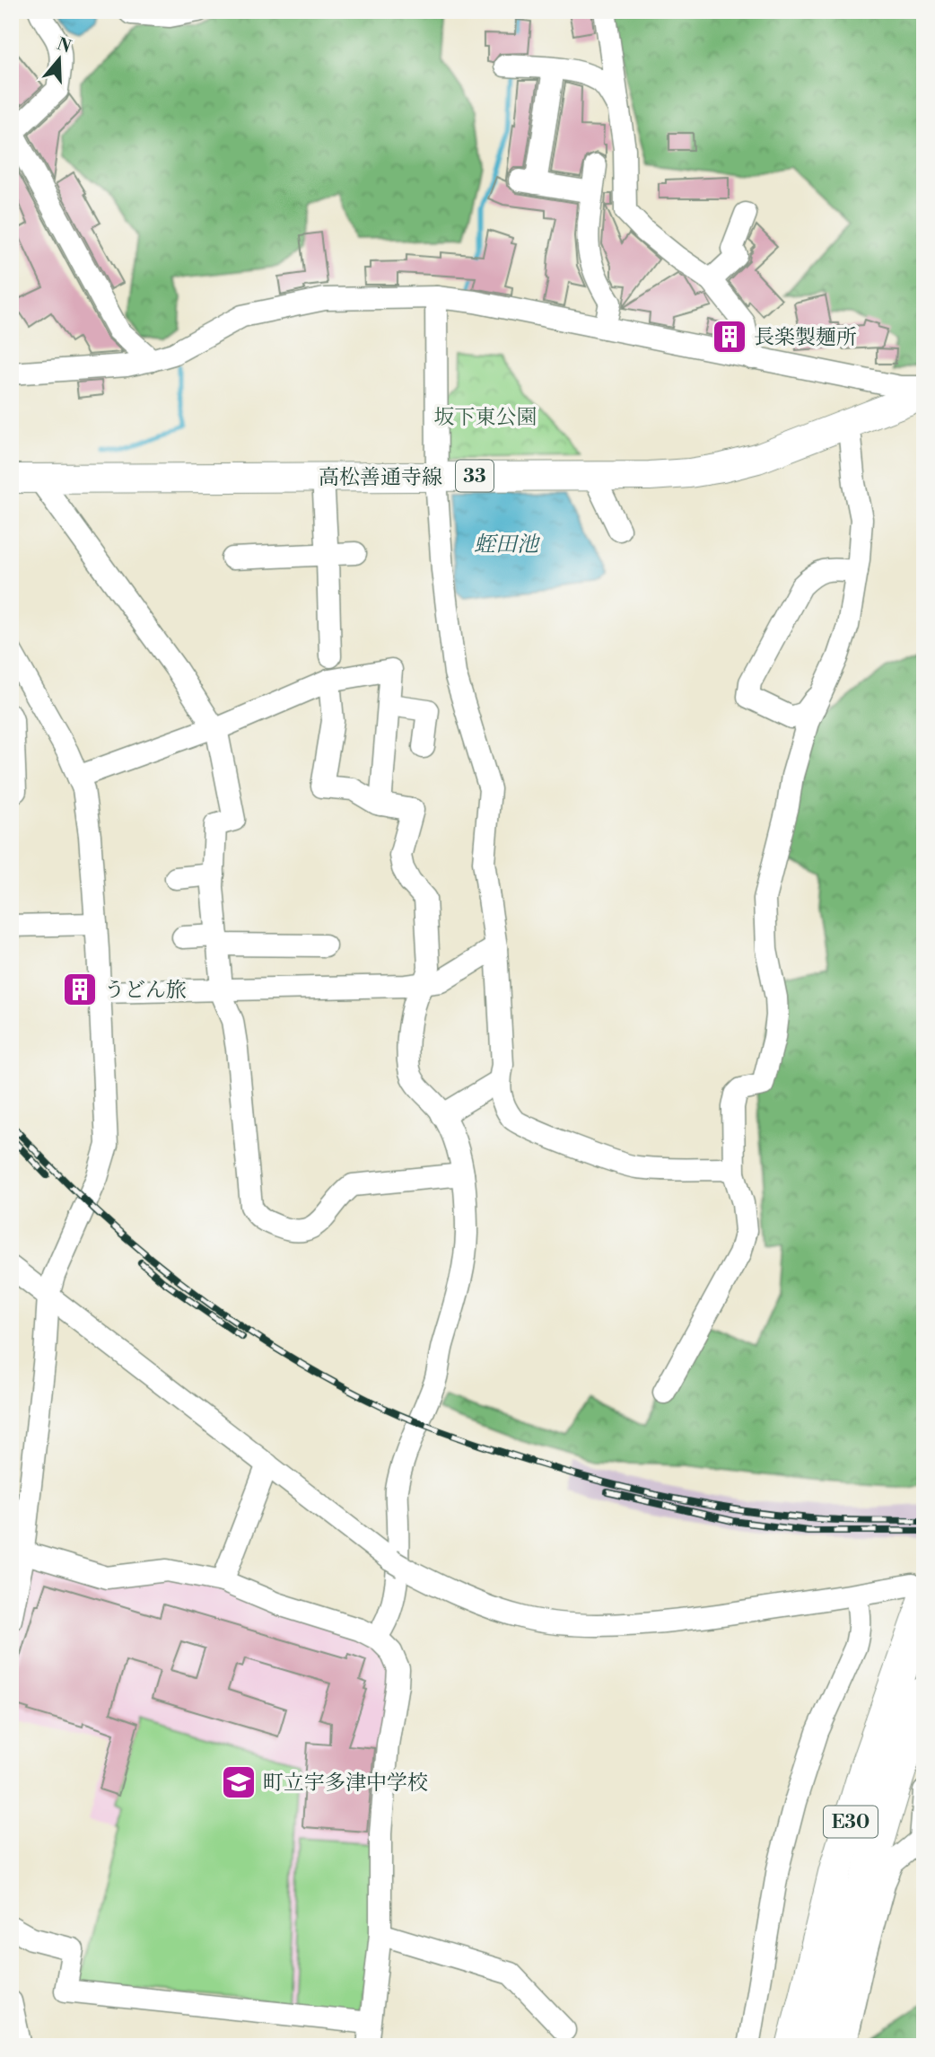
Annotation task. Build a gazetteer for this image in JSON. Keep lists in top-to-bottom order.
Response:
{
  "streets": {
    "highway": ["E30"],
    "main road": ["33", "高松善通寺線"]
  },
  "water": ["蛭田池"],
  "parks": ["坂下東公園"],
  "places": {
    "building": ["長楽製麺所", "うどん旅"],
    "school or university": ["町立宇多津中学校"]
  },
  "north": "top"
}
